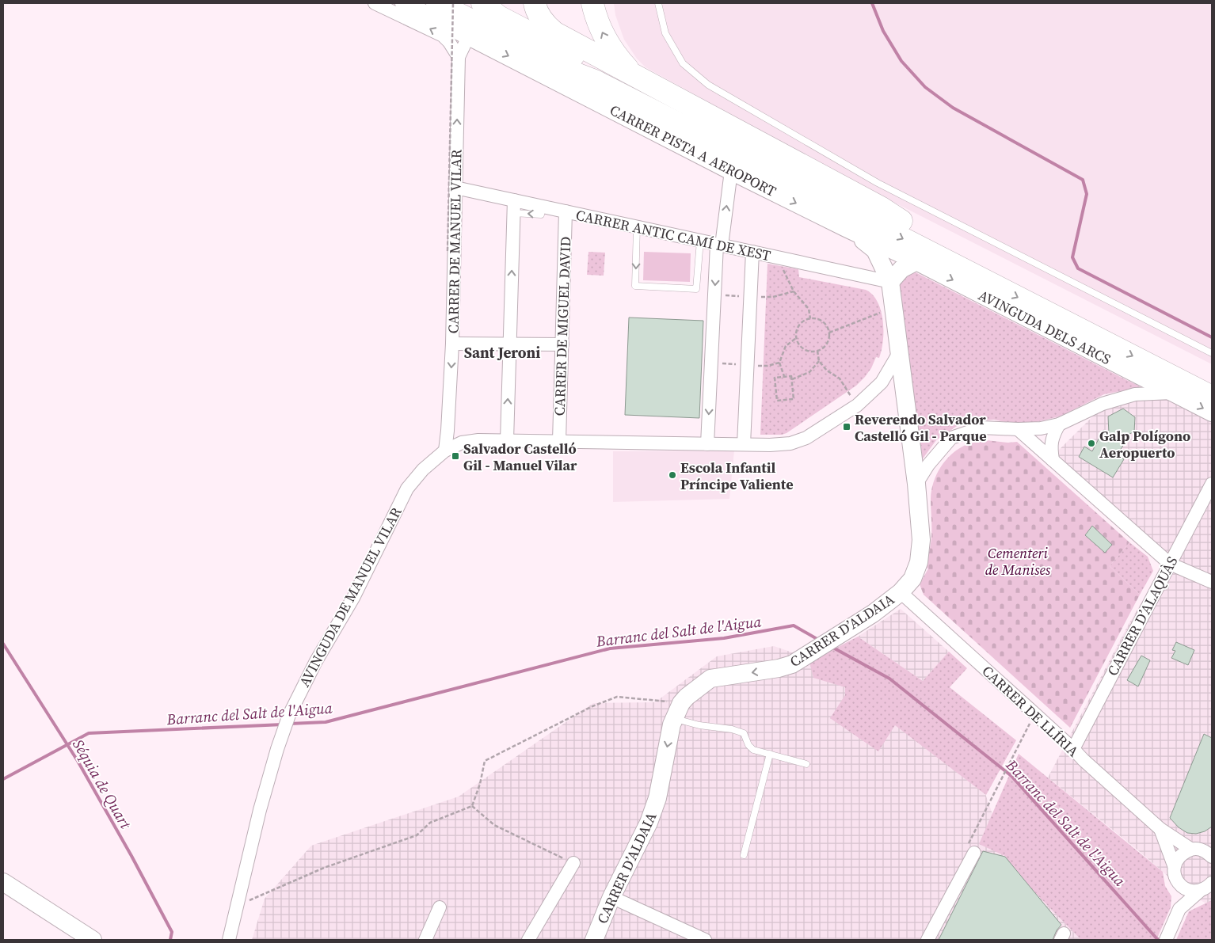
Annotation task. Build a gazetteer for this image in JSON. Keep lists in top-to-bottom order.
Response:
{
  "streets": {
    "street": [
      "CARRER PISTA A AEROPORT",
      "CARRER ANTIC CAMÍ DE XEST",
      "CARRER DE MANUEL VILAR",
      "CARRER DE MIGUEL DAVID",
      "AVINGUDA DELS ARCS",
      "AVINGUDA DE MANUEL VILAR",
      "CARRER D’ALAQUÀS",
      "CARRER D’ALDAIA",
      "CARRER DE LLÍRIA"
    ]
  },
  "crossings": [
    ["CARRER PISTA A AEROPORT", "CARRER DE MANUEL VILAR"],
    ["CARRER PISTA A AEROPORT", "AVINGUDA DELS ARCS"],
    ["CARRER PISTA A AEROPORT", "CARRER D’ALDAIA"],
    ["CARRER ANTIC CAMÍ DE XEST", "CARRER DE MANUEL VILAR"],
    ["CARRER ANTIC CAMÍ DE XEST", "CARRER DE MIGUEL DAVID"],
    ["CARRER ANTIC CAMÍ DE XEST", "CARRER D’ALDAIA"],
    ["CARRER DE MANUEL VILAR", "AVINGUDA DE MANUEL VILAR"],
    ["CARRER DE MIGUEL DAVID", "AVINGUDA DE MANUEL VILAR"],
    ["AVINGUDA DELS ARCS", "CARRER D’ALDAIA"],
    ["AVINGUDA DE MANUEL VILAR", "CARRER D’ALDAIA"],
    ["CARRER D’ALAQUÀS", "CARRER DE LLÍRIA"],
    ["CARRER D’ALDAIA", "CARRER DE LLÍRIA"]
  ],
  "one_way": ["CARRER PISTA A AEROPORT", "CARRER D’ALDAIA"],
  "districts": ["Sant Jeroni"],
  "water": ["Barranc del Salt de l'Aigua", "Séquia de Quart"],
  "parks": ["Cementeri de Manises"],
  "places": {
    "transit": ["Reverendo Salvador Castelló Gil - Parque", "Salvador Castelló Gil - Manuel Vilar"],
    "other": ["Galp Polígono Aeropuerto", "Escola Infantil Príncipe Valiente"]
  }
}
